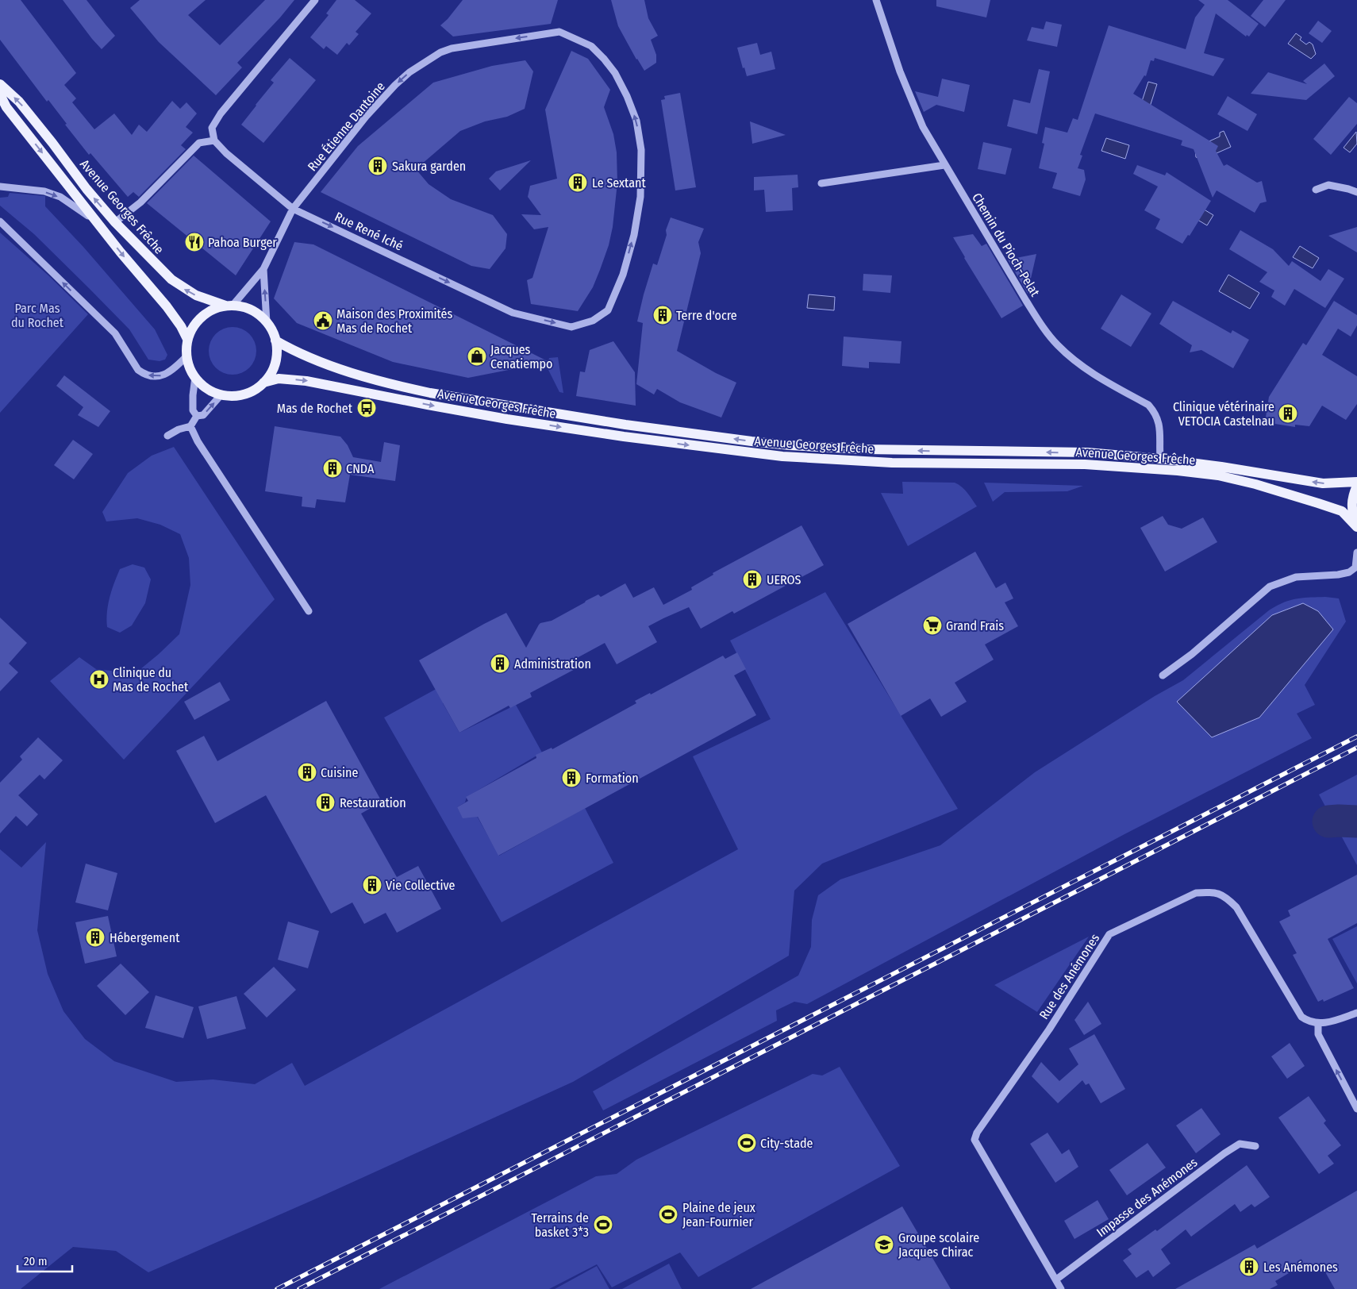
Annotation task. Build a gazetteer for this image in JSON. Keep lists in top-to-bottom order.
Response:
{
  "streets": {
    "main road": ["Avenue Georges Frêche"],
    "street": [
      "Rue Étienne Dantoine",
      "Rue René Iché",
      "Chemin du Pioch-Pelat",
      "Rue des Anémones",
      "Impasse des Anémones"
    ]
  },
  "crossings": [
    ["Rue Étienne Dantoine", "Rue René Iché"],
    ["Avenue Georges Frêche", "Chemin du Pioch-Pelat"],
    ["Rue des Anémones", "Impasse des Anémones"]
  ],
  "one_way": ["Rue Étienne Dantoine"],
  "parks": ["Parc Mas du Rochet"],
  "places": {
    "building": [
      "Sakura garden",
      "Le Sextant",
      "Terre d'ocre",
      "Clinique vétérinaire VETOCIA Castelnau",
      "CNDA",
      "UEROS",
      "Administration",
      "Cuisine",
      "Formation",
      "Restauration",
      "Vie Collective",
      "Hébergement",
      "Les Anémones"
    ],
    "restaurant": ["Pahoa Burger"],
    "public building": ["Maison des Proximités Mas de Rochet"],
    "shop": ["Jacques Cenatiempo"],
    "bus stop": ["Mas de Rochet"],
    "supermarket": ["Grand Frais"],
    "hospital": ["Clinique du Mas de Rochet"],
    "sports": ["City-stade", "Plaine de jeux Jean-Fournier", "Terrains de basket 3*3"],
    "school or university": ["Groupe scolaire Jacques Chirac"]
  },
  "scale_bar": "20 m"
}
